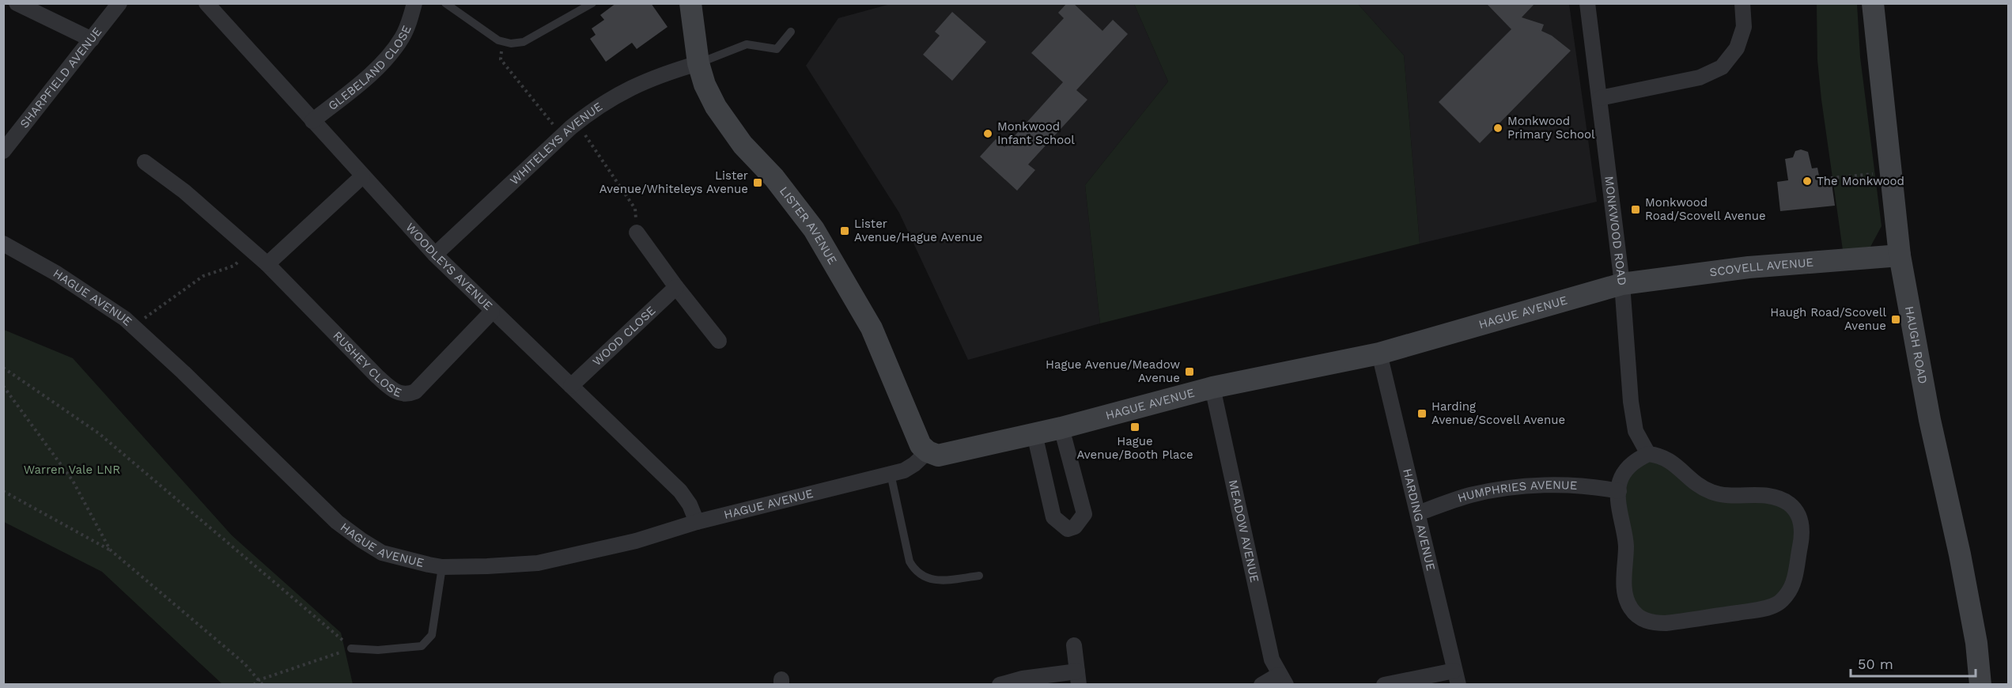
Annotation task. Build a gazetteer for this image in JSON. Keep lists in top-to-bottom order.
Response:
{
  "streets": {
    "street": [
      "GLEBELAND CLOSE",
      "SHARPFIELD AVENUE",
      "WHITELEYS AVENUE",
      "LISTER AVENUE",
      "MONKWOOD ROAD",
      "WOODLEYS AVENUE",
      "SCOVELL AVENUE",
      "HAGUE AVENUE",
      "WOOD CLOSE",
      "HAUGH ROAD",
      "RUSHEY CLOSE",
      "HUMPHRIES AVENUE",
      "HARDING AVENUE",
      "MEADOW AVENUE"
    ]
  },
  "crossings": [
    ["GLEBELAND CLOSE", "WOODLEYS AVENUE"],
    ["WHITELEYS AVENUE", "LISTER AVENUE"],
    ["WHITELEYS AVENUE", "WOODLEYS AVENUE"],
    ["LISTER AVENUE", "HAGUE AVENUE"],
    ["MONKWOOD ROAD", "SCOVELL AVENUE"],
    ["MONKWOOD ROAD", "HAGUE AVENUE"],
    ["WOODLEYS AVENUE", "HAGUE AVENUE"],
    ["WOODLEYS AVENUE", "WOOD CLOSE"],
    ["WOODLEYS AVENUE", "RUSHEY CLOSE"],
    ["SCOVELL AVENUE", "HAGUE AVENUE"],
    ["SCOVELL AVENUE", "HAUGH ROAD"],
    ["HAGUE AVENUE", "HARDING AVENUE"],
    ["HAGUE AVENUE", "MEADOW AVENUE"],
    ["HUMPHRIES AVENUE", "HARDING AVENUE"]
  ],
  "parks": ["Warren Vale LNR"],
  "places": {
    "other": ["Monkwood Primary School", "Monkwood Infant School", "The Monkwood"],
    "transit": [
      "Lister Avenue/Whiteleys Avenue",
      "Monkwood Road/Scovell Avenue",
      "Lister Avenue/Hague Avenue",
      "Haugh Road/Scovell Avenue",
      "Hague Avenue/Meadow Avenue",
      "Harding Avenue/Scovell Avenue",
      "Hague Avenue/Booth Place"
    ]
  },
  "scale_bar": "50 m"
}
